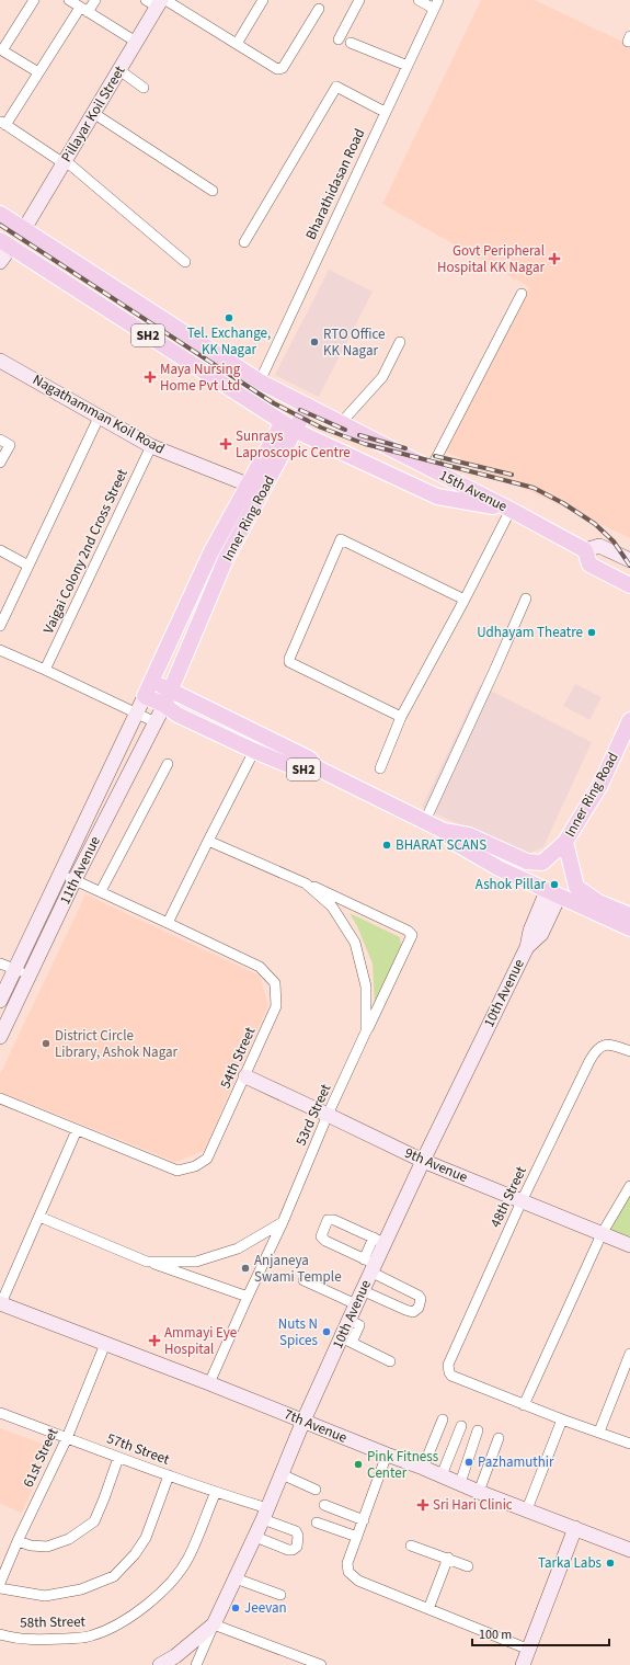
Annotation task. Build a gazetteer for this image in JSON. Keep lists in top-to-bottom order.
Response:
{
  "streets": {
    "main road": [
      "SH2",
      "15th Avenue",
      "Inner Ring Road",
      "11th Avenue"
    ],
    "street": [
      "Pillayar Koil Street",
      "Bharathidasan Road",
      "Nagathamman Koil Road",
      "Vaigai Colony 2nd Cross Street",
      "10th Avenue",
      "54th Street",
      "53rd Street",
      "9th Avenue",
      "48th Street",
      "7th Avenue",
      "57th Street",
      "61st Street",
      "58th Street"
    ]
  },
  "crossings": [
    ["Pillayar Koil Street", "SH2"],
    ["Bharathidasan Road", "SH2"],
    ["SH2", "15th Avenue"],
    ["SH2", "Inner Ring Road"],
    ["SH2", "11th Avenue"],
    ["SH2", "10th Avenue"],
    ["Nagathamman Koil Road", "Vaigai Colony 2nd Cross Street"],
    ["Nagathamman Koil Road", "11th Avenue"],
    ["Inner Ring Road", "11th Avenue"],
    ["Inner Ring Road", "10th Avenue"],
    ["11th Avenue", "54th Street"],
    ["10th Avenue", "9th Avenue"],
    ["10th Avenue", "7th Avenue"],
    ["10th Avenue", "57th Street"],
    ["54th Street", "9th Avenue"],
    ["53rd Street", "9th Avenue"],
    ["53rd Street", "7th Avenue"],
    ["9th Avenue", "48th Street"],
    ["7th Avenue", "61st Street"],
    ["57th Street", "61st Street"],
    ["57th Street", "58th Street"]
  ],
  "places": {
    "health": [
      "Govt Peripheral Hospital KK Nagar",
      "Maya Nursing Home Pvt Ltd",
      "Sunrays Laproscopic Centre",
      "Ammayi Eye Hospital",
      "Sri Hari Clinic"
    ],
    "other": [
      "Tel. Exchange, KK Nagar",
      "RTO Office KK Nagar",
      "Udhayam Theatre",
      "BHARAT SCANS",
      "Ashok Pillar",
      "District Circle Library, Ashok Nagar",
      "Anjaneya Swami Temple",
      "Nuts N Spices",
      "Pazhamuthir",
      "Pink Fitness Center",
      "Tarka Labs",
      "Jeevan"
    ]
  },
  "scale_bar": "100 m"
}
